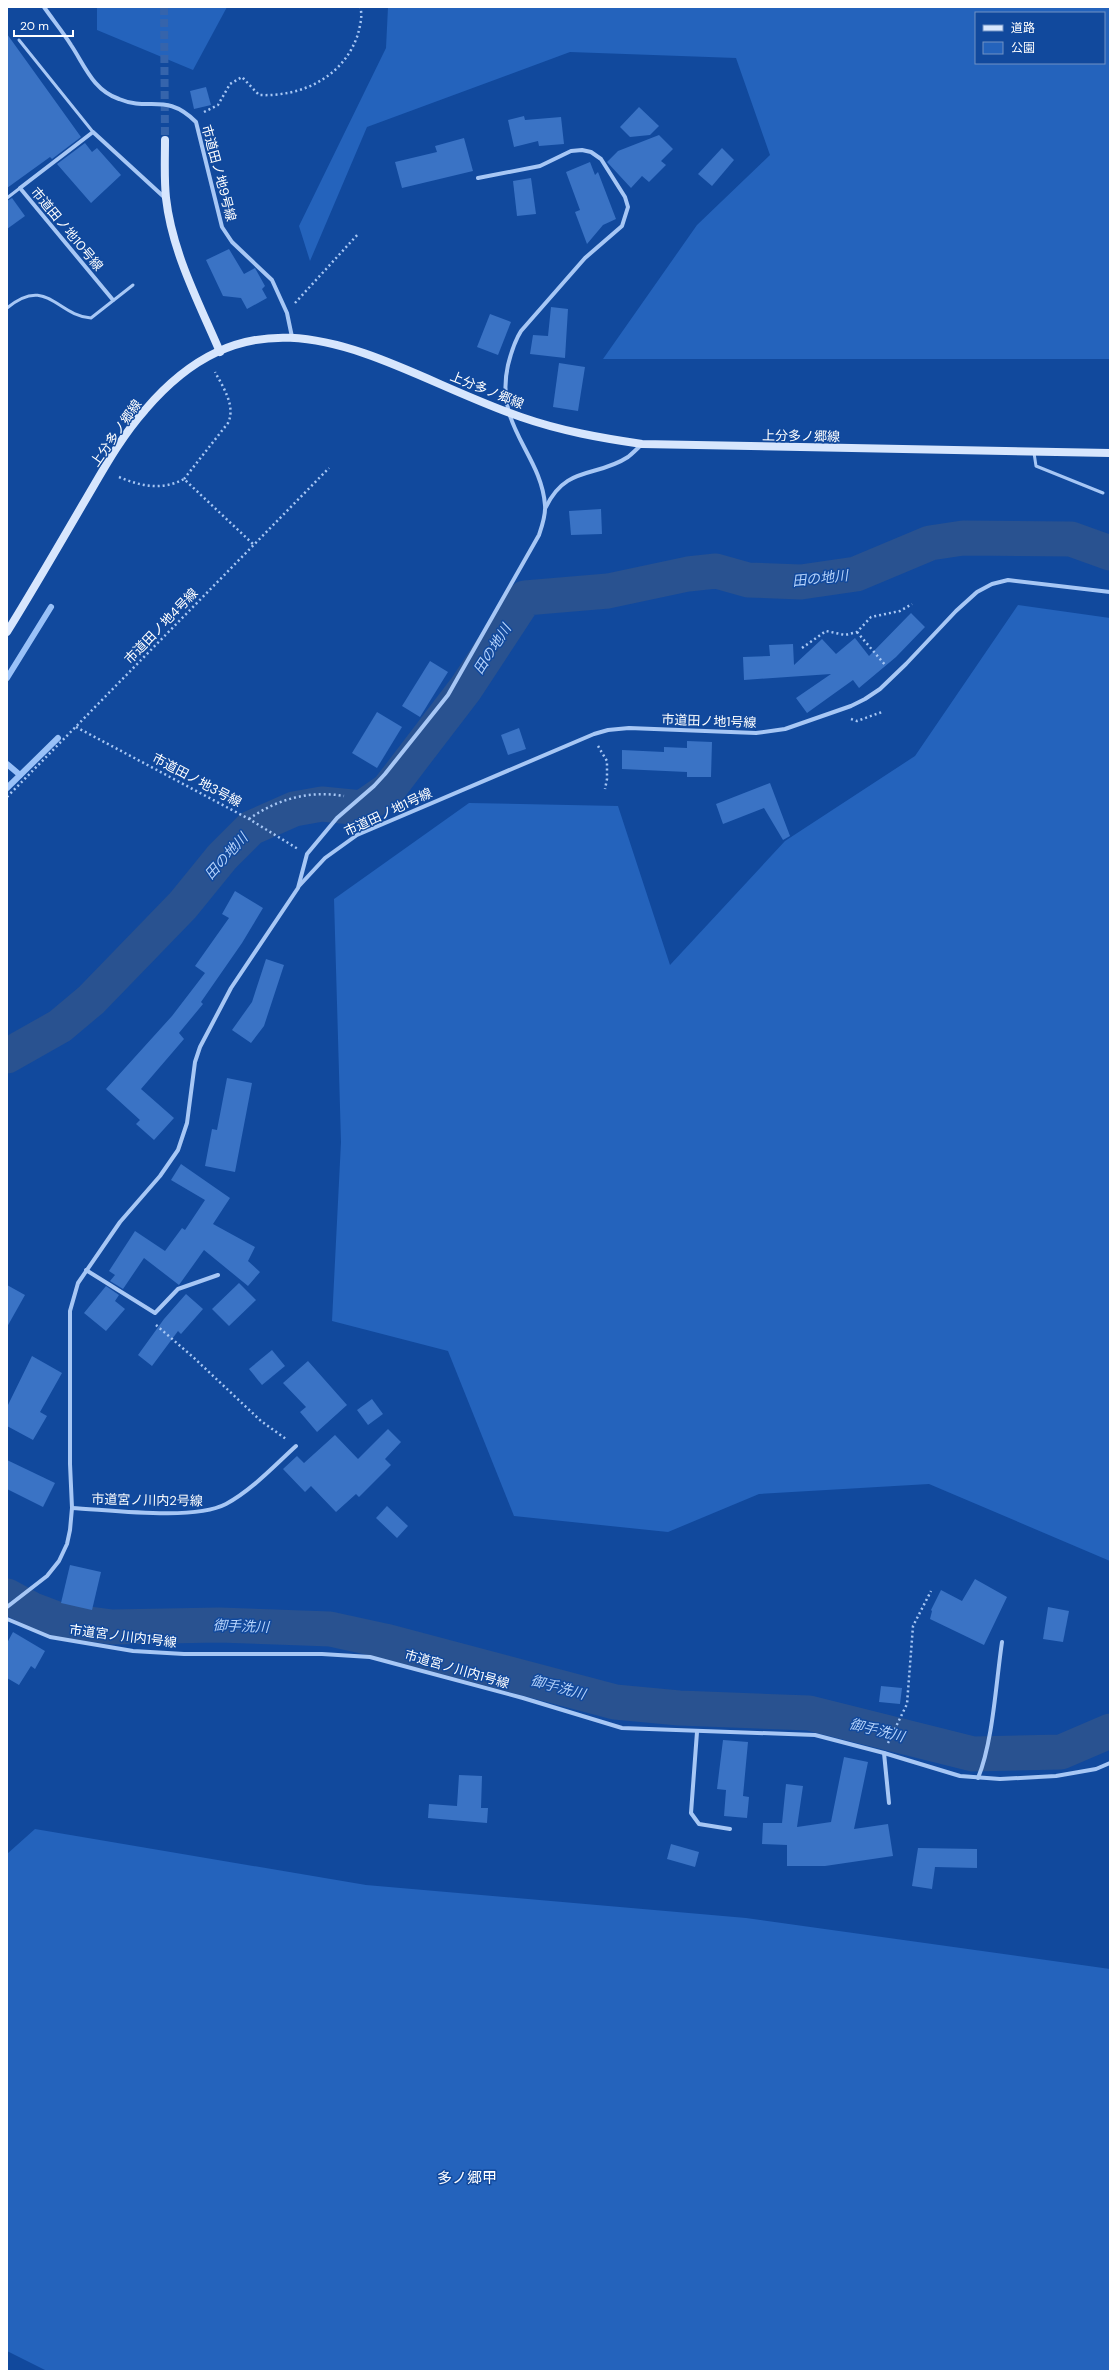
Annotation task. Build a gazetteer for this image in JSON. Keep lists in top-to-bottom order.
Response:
{
  "streets": {
    "main road": ["上分多ノ郷線"],
    "street": [
      "市道田ノ地9号線",
      "市道田ノ地10号線",
      "市道田ノ地1号線",
      "市道宮ノ川内2号線",
      "市道宮ノ川内1号線"
    ],
    "path": ["市道田ノ地4号線", "市道田ノ地3号線"]
  },
  "crossings": [
    ["市道田ノ地9号線", "上分多ノ郷線"],
    ["市道田ノ地4号線", "市道田ノ地3号線"]
  ],
  "districts": ["多ノ郷甲"],
  "water": ["田の地川", "御手洗川"],
  "legend": ["道路", "公園"],
  "scale_bar": "20 m"
}
